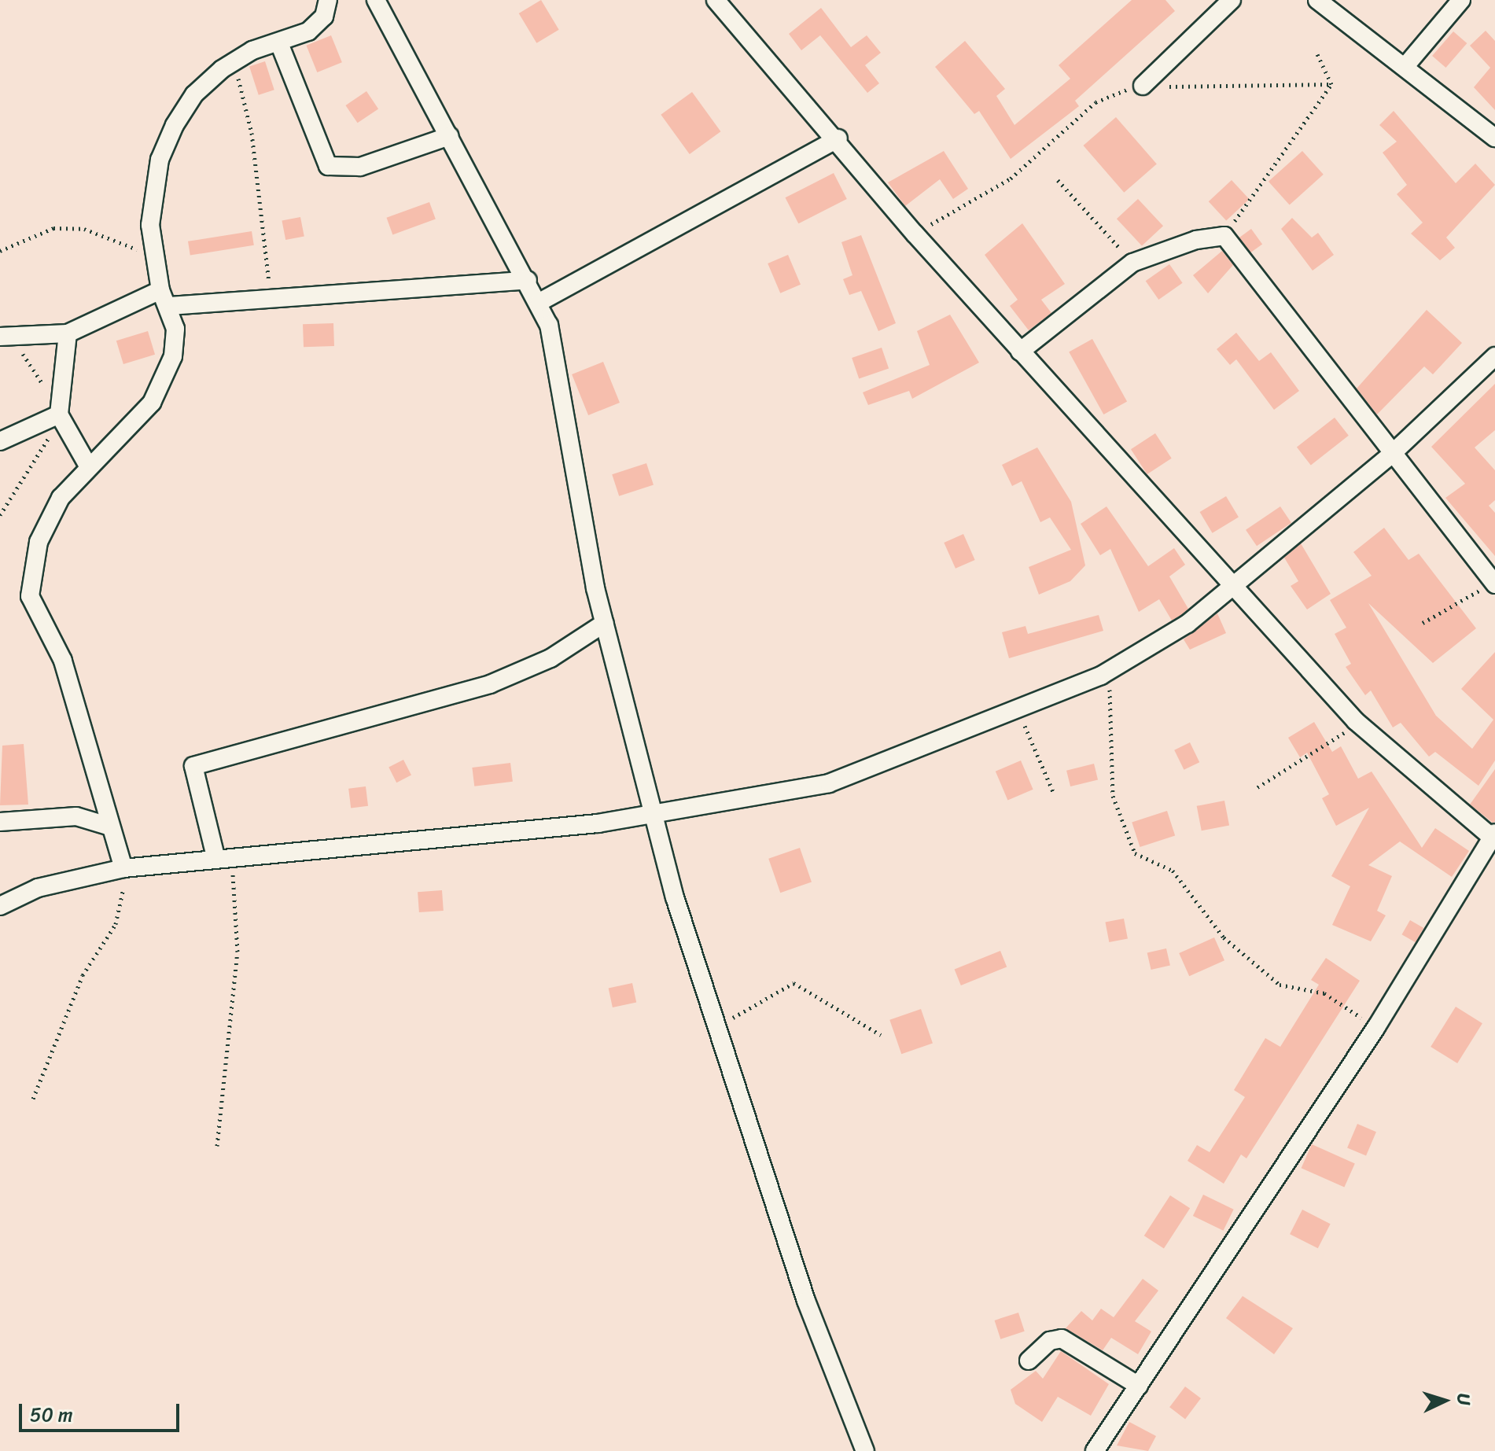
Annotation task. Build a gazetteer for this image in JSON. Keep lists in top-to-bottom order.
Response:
{
  "scale_bar": "50 m",
  "north": "right"
}
